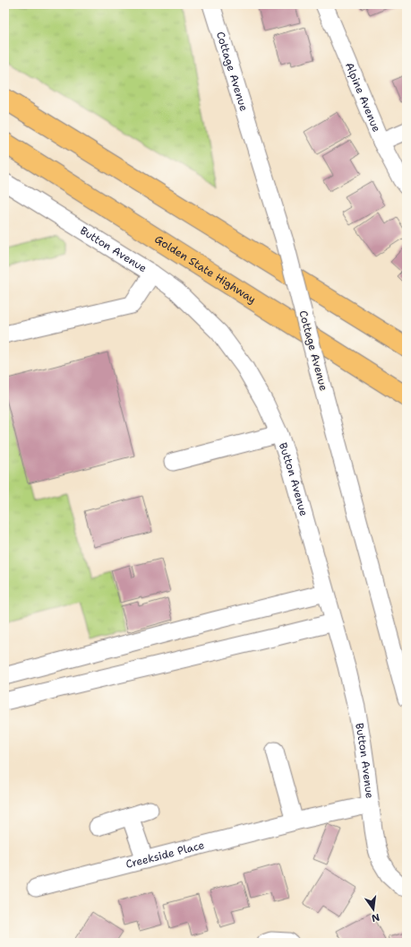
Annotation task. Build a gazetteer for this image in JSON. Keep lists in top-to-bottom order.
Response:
{
  "streets": {
    "highway": ["Golden State Highway"],
    "street": [
      "Cottage Avenue",
      "Alpine Avenue",
      "Button Avenue",
      "Creekside Place"
    ]
  },
  "crossings": [
    ["Button Avenue", "Creekside Place"]
  ],
  "north": "bottom"
}
